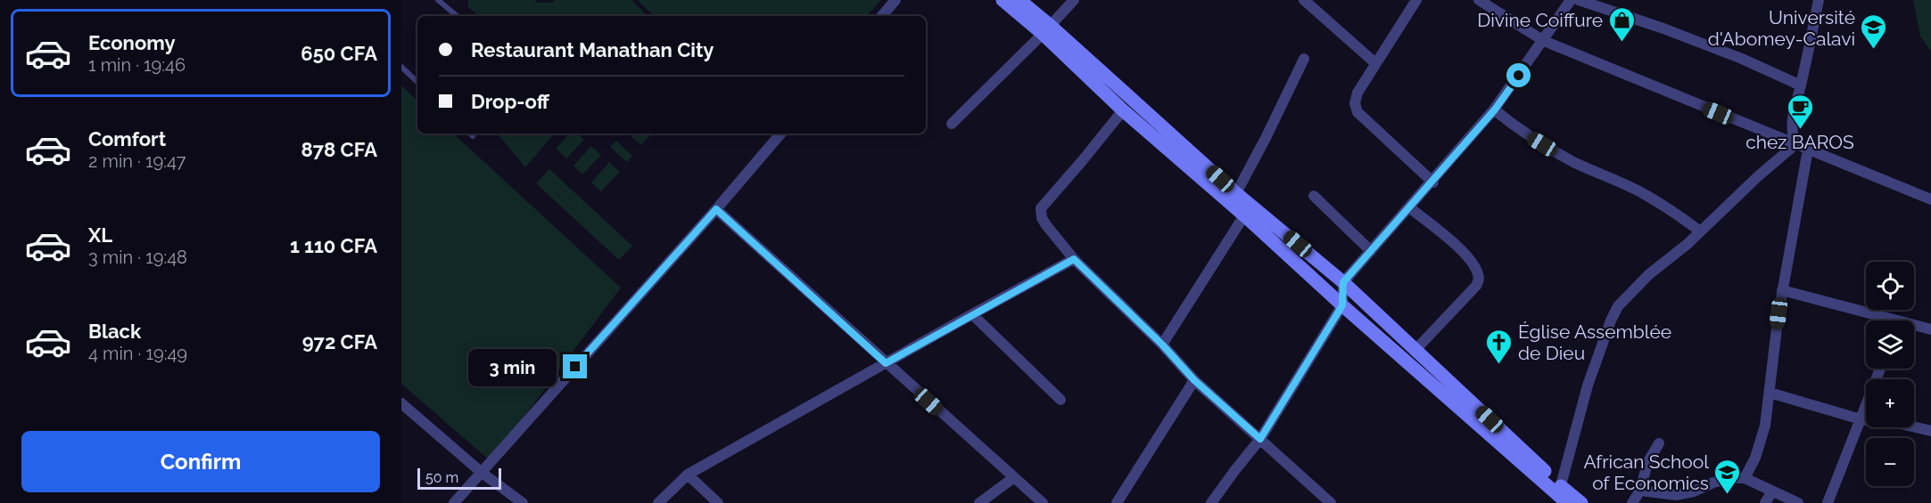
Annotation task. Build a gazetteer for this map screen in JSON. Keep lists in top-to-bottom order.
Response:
{
  "places": {
    "shop": ["Divine Coiffure"],
    "school or university": ["Université d'Abomey-Calavi", "African School of Economics"],
    "cafe": ["chez BAROS"],
    "church": ["Église Assemblée de Dieu"]
  },
  "scale_bar": "50 m",
  "page": {
    "list": [
      {
        "name": "Economy",
        "note": "1 min · 19:46",
        "value": "650 CFA"
      },
      {
        "name": "Comfort",
        "note": "2 min · 19:47",
        "value": "878 CFA"
      },
      {
        "name": "XL",
        "note": "3 min · 19:48",
        "value": "1 110 CFA"
      },
      {
        "name": "Black",
        "note": "4 min · 19:49",
        "value": "972 CFA"
      }
    ],
    "banner": ["Restaurant Manathan City", "Drop-off"],
    "map_buttons": ["+", "−"],
    "bubble": "3 min",
    "buttons": "Confirm",
    "scale": "50 m"
  }
}
